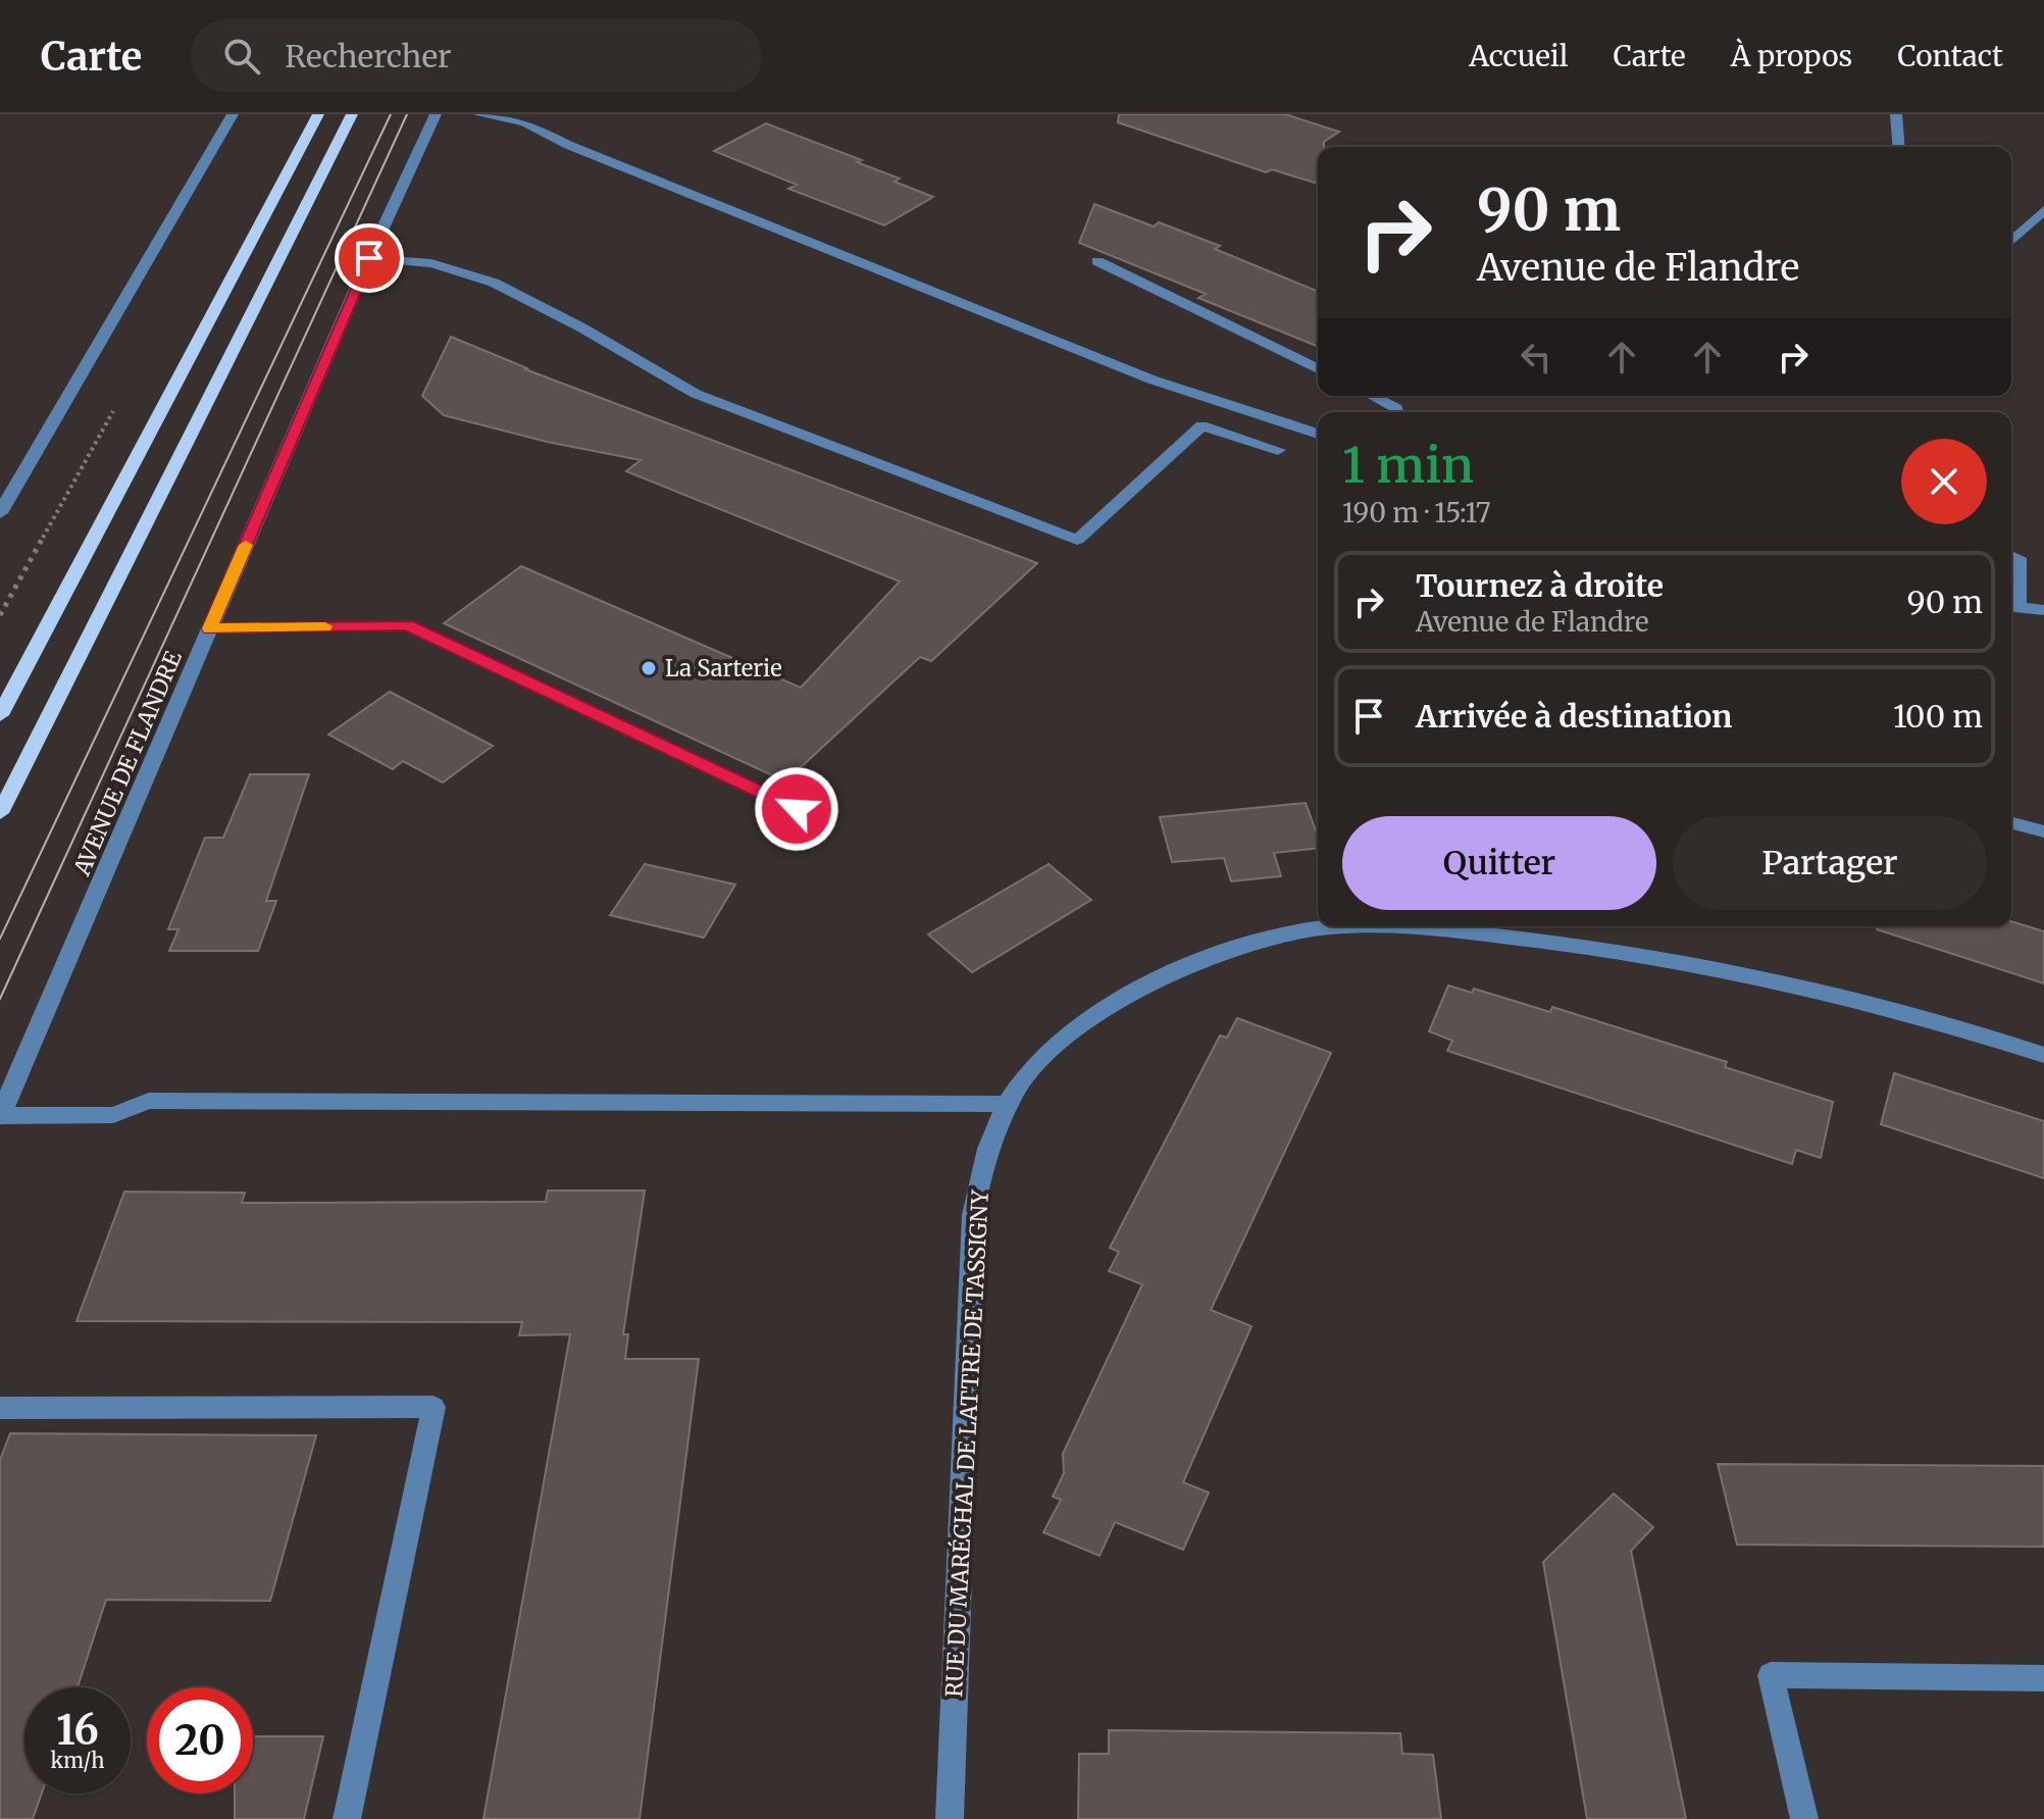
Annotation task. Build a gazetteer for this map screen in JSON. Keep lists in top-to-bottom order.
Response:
{
  "streets": {
    "street": ["AVENUE DE FLANDRE", "RUE DU MARÉCHAL DE LATTRE DE TASSIGNY"]
  },
  "places": ["La Sarterie"],
  "page": {
    "header": "Carte",
    "search": "Rechercher",
    "nav": [
      "Accueil",
      "Carte",
      "À propos",
      "Contact"
    ],
    "turn": ["90 m", "Avenue de Flandre"],
    "heading": ["1 min", "190 m · 15:17"],
    "list": [
      {
        "name": "Tournez à droite",
        "note": "Avenue de Flandre",
        "value": "90 m"
      },
      {
        "name": "Arrivée à destination",
        "value": "100 m"
      }
    ],
    "buttons": ["Quitter", "Partager"],
    "speed": "16 km/h",
    "limit": "20"
  }
}
